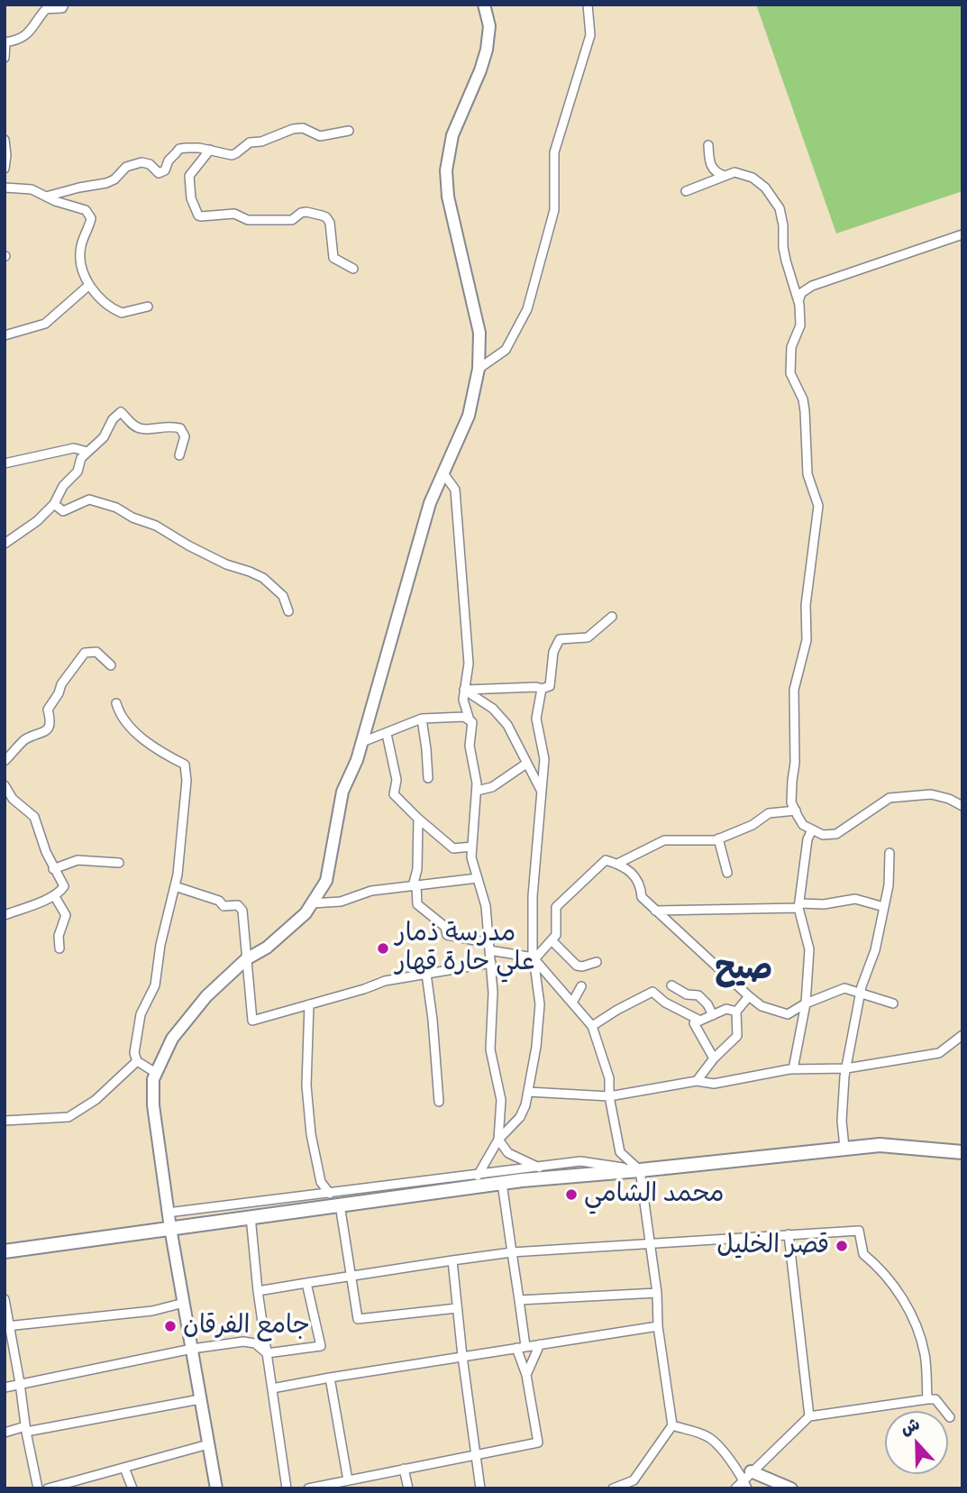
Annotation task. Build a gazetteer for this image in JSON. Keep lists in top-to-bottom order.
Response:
{
  "districts": ["صيح"],
  "places": [
    "مدرسة ذمار علي حارة قهار",
    "محمد الشامي",
    "قصر الخليل",
    "جامع الفرقان"
  ],
  "north": "top"
}
